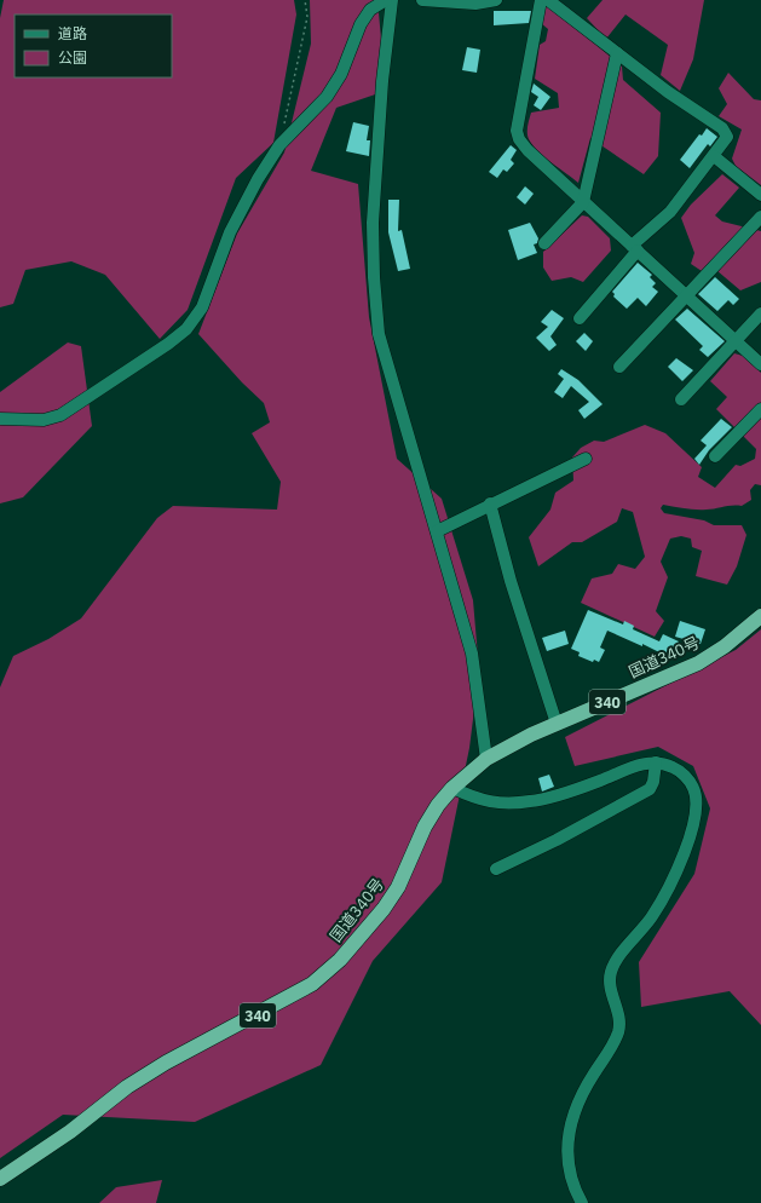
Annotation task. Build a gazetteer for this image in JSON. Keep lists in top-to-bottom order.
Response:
{
  "streets": {
    "highway": ["国道340号", "340"]
  },
  "legend": ["道路", "公園"]
}
